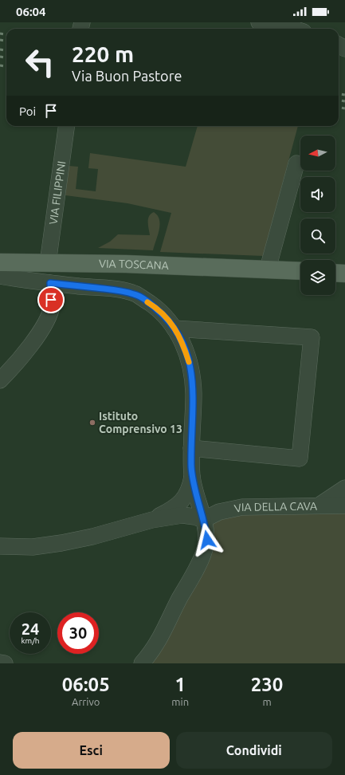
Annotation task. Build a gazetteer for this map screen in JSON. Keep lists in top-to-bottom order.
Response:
{
  "streets": {
    "main road": ["VIA TOSCANA"],
    "street": ["VIA FILIPPINI", "VIA DELLA CAVA"]
  },
  "crossings": [
    ["VIA FILIPPINI", "VIA TOSCANA"]
  ],
  "places": ["Istituto Comprensivo 13"],
  "north": "left",
  "page": {
    "status": "06:04",
    "turn": ["220 m", "Via Buon Pastore"],
    "then": "Poi",
    "speed": "24 km/h",
    "limit": "30",
    "eta": [
      "06:05",
      "Arrivo",
      "1",
      "min",
      "230",
      "m"
    ],
    "buttons": ["Esci", "Condividi"]
  }
}
